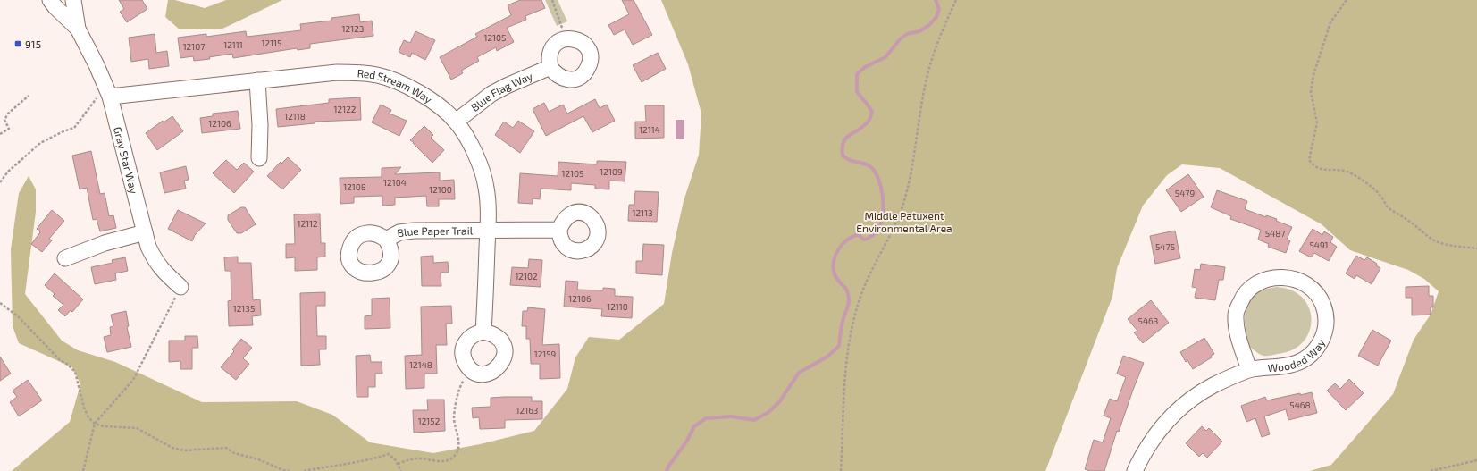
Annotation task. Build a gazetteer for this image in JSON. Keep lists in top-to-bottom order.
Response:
{
  "streets": {
    "street": [
      "Red Stream Way",
      "Blue Flag Way",
      "Gray Star Way",
      "Blue Paper Trail",
      "Wooded Way"
    ]
  },
  "crossings": [
    ["Red Stream Way", "Blue Flag Way"],
    ["Red Stream Way", "Gray Star Way"],
    ["Red Stream Way", "Blue Paper Trail"]
  ],
  "parks": ["Middle Patuxent Environmental Area"],
  "places": {
    "transit": ["915"]
  },
  "house_numbers": [
    "12123",
    "12105",
    "12115",
    "12111",
    "12107",
    "12122",
    "12118",
    "12106",
    "12114",
    "12109",
    "12105",
    "12104",
    "12108",
    "12100",
    "5479",
    "12113",
    "12112",
    "5487",
    "5491",
    "5475",
    "12102",
    "12106",
    "12110",
    "12135",
    "5463",
    "12159",
    "12148",
    "5468",
    "12163",
    "12152"
  ]
}
